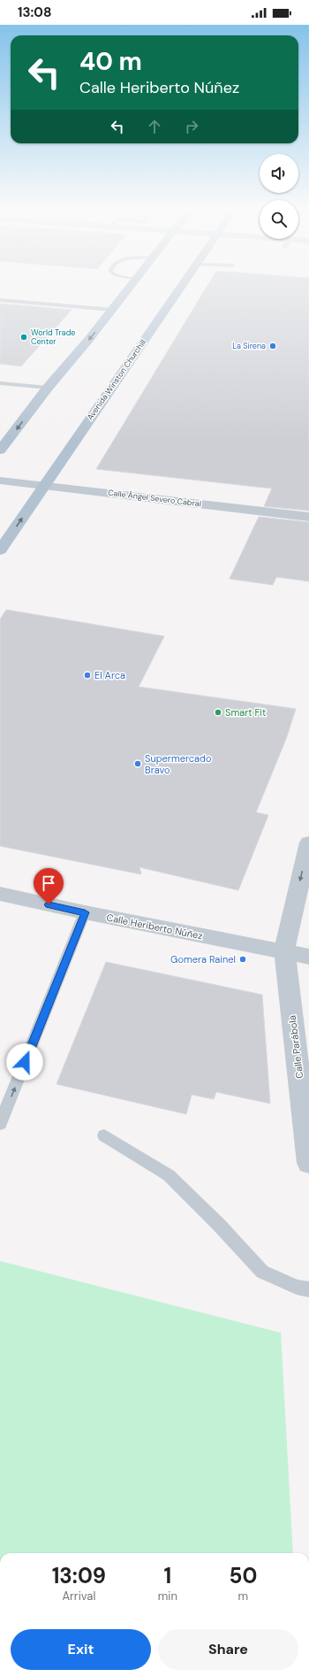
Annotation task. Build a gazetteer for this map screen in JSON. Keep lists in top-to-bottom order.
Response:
{
  "streets": {
    "main road": ["Avenida Winston Churchill"],
    "street": ["Calle Ángel Severo Cabral", "Calle Heriberto Núñez", "Calle Parábola"]
  },
  "crossings": [
    ["Avenida Winston Churchill", "Calle Ángel Severo Cabral"],
    ["Calle Heriberto Núñez", "Calle Parábola"]
  ],
  "places": [
    "World Trade Center",
    "La Sirena",
    "El Arca",
    "Smart Fit",
    "Supermercado Bravo",
    "Gomera Rainel"
  ],
  "page": {
    "status": "13:08",
    "turn": ["40 m", "Calle Heriberto Núñez"],
    "eta": [
      "13:09",
      "Arrival",
      "1",
      "min",
      "50",
      "m"
    ],
    "buttons": ["Exit", "Share"]
  }
}
